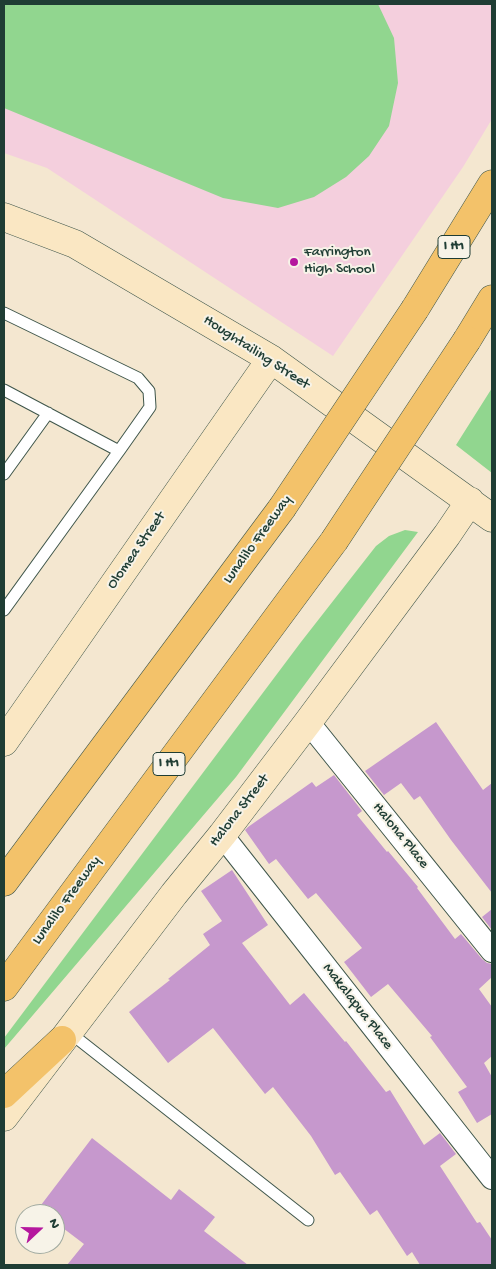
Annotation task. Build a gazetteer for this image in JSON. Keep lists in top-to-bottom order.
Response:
{
  "streets": {
    "highway": ["I H1", "Lunalilo Freeway"],
    "main road": ["Houghtailing Street", "Olomea Street", "Halona Street"],
    "street": ["Halona Place", "Makalapua Place"]
  },
  "crossings": [
    ["Houghtailing Street", "Olomea Street"],
    ["Houghtailing Street", "Halona Street"],
    ["Halona Street", "Halona Place"],
    ["Halona Street", "Makalapua Place"]
  ],
  "places": ["Farrington High School"],
  "north": "right"
}
